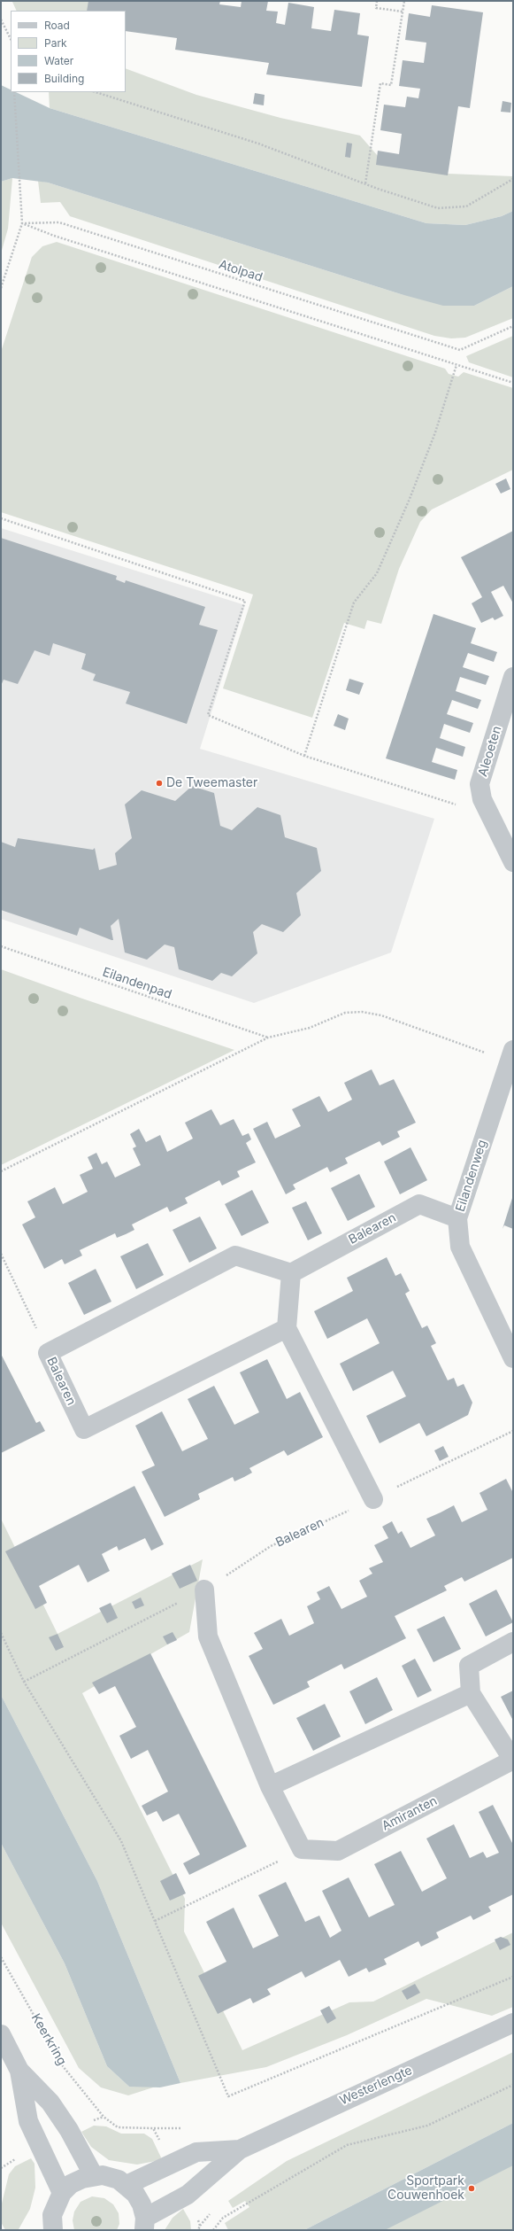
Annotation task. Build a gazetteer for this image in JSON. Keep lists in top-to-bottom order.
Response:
{
  "streets": {
    "street": [
      "Aleoeten",
      "Eilandenweg",
      "Balearen",
      "Amiranten",
      "Westerlengte"
    ],
    "path": ["Atolpad", "Eilandenpad", "Keerkring"]
  },
  "crossings": [
    ["Eilandenweg", "Balearen"]
  ],
  "places": ["De Tweemaster", "Sportpark Couwenhoek"],
  "legend": [
    "Road",
    "Park",
    "Water",
    "Building"
  ]
}
